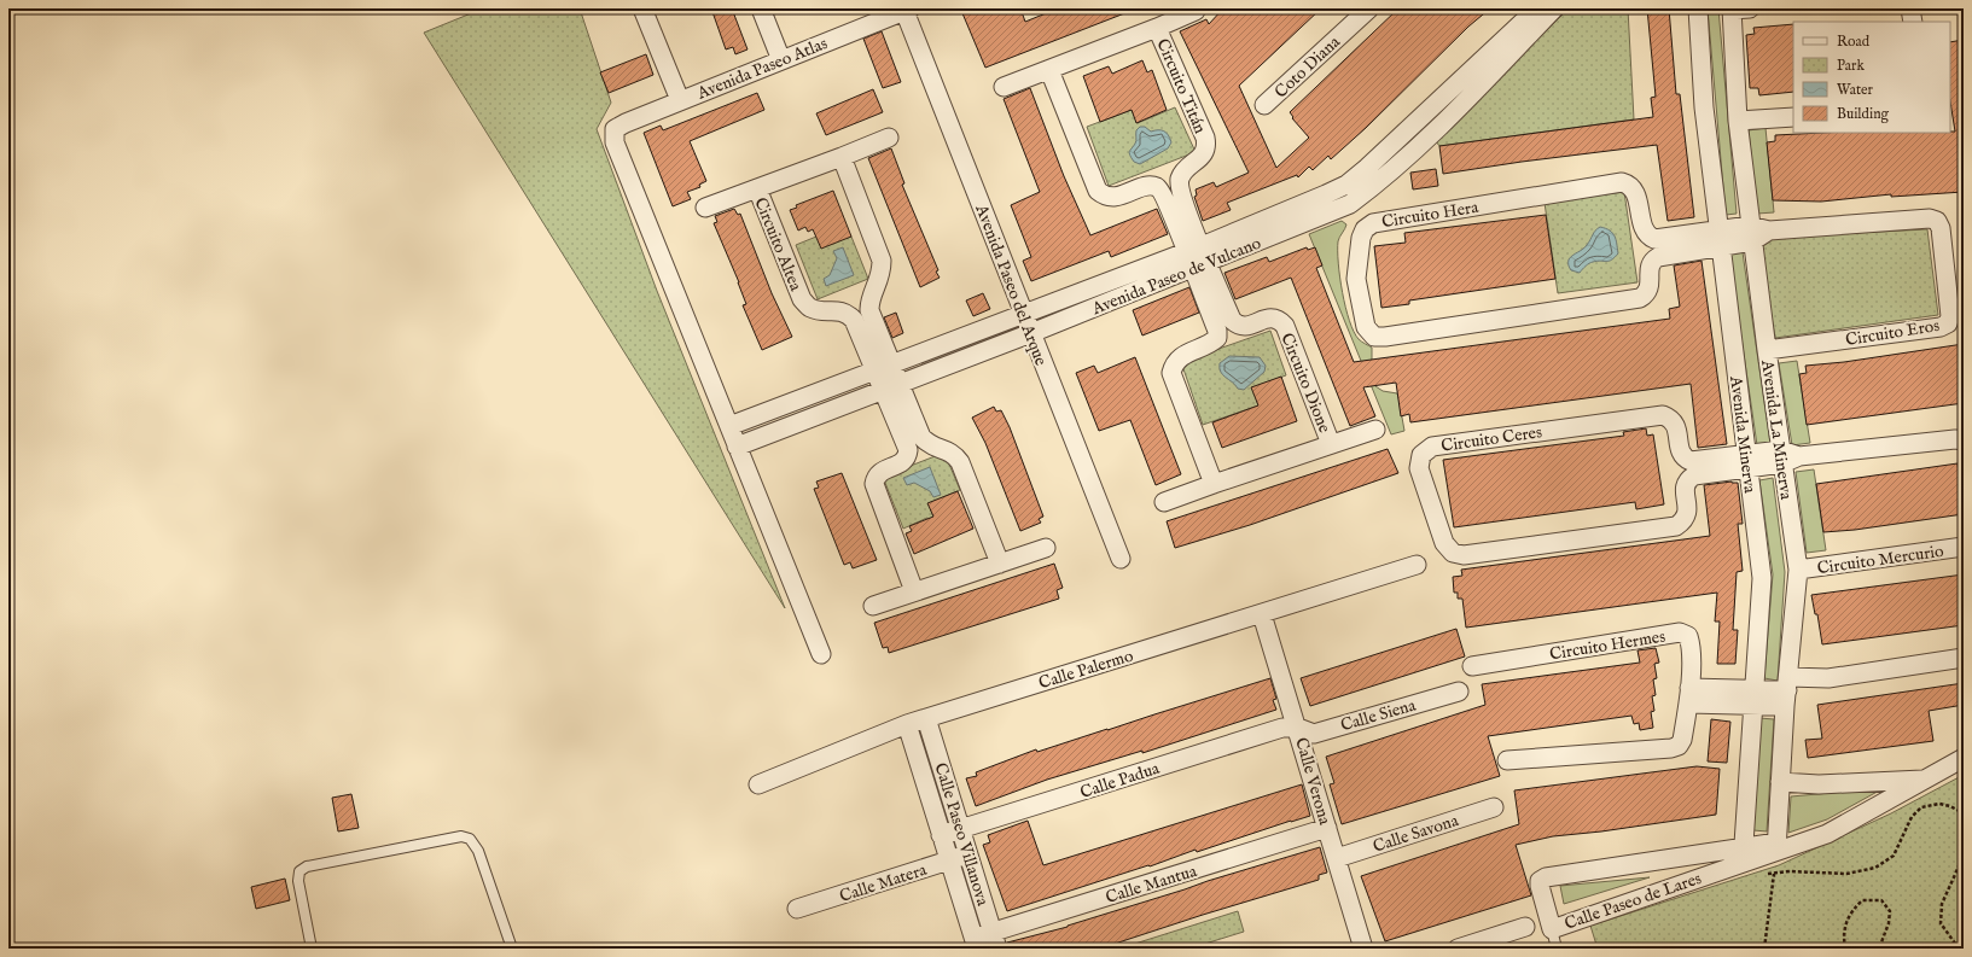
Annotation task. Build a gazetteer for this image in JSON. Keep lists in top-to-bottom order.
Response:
{
  "streets": {
    "street": [
      "Coto Diana",
      "Avenida Paseo Atlas",
      "Circuito Titán",
      "Circuito Hera",
      "Circuito Altea",
      "Avenida Paseo de Vulcano",
      "Avenida Paseo del Arque",
      "Circuito Eros",
      "Circuito Dione",
      "Avenida La Minerva",
      "Avenida Minerva",
      "Circuito Ceres",
      "Circuito Mercurio",
      "Circuito Hermes",
      "Calle Palermo",
      "Calle Siena",
      "Calle Padua",
      "Calle Verona",
      "Calle Savona",
      "Calle Paseo Villanova",
      "Calle Matera",
      "Calle Mantua",
      "Calle Paseo de Lares"
    ]
  },
  "crossings": [
    ["Avenida Paseo Atlas", "Avenida Paseo de Vulcano"],
    ["Avenida Paseo Atlas", "Avenida Paseo del Arque"],
    ["Circuito Titán", "Avenida Paseo de Vulcano"],
    ["Circuito Titán", "Circuito Dione"],
    ["Circuito Hera", "Circuito Eros"],
    ["Circuito Hera", "Avenida La Minerva"],
    ["Circuito Hera", "Avenida Minerva"],
    ["Circuito Altea", "Avenida Paseo de Vulcano"],
    ["Avenida Paseo de Vulcano", "Avenida Paseo del Arque"],
    ["Avenida Paseo de Vulcano", "Circuito Dione"],
    ["Circuito Eros", "Avenida La Minerva"],
    ["Avenida La Minerva", "Circuito Mercurio"],
    ["Avenida La Minerva", "Calle Paseo de Lares"],
    ["Avenida Minerva", "Circuito Ceres"],
    ["Avenida Minerva", "Calle Paseo de Lares"],
    ["Calle Palermo", "Calle Verona"],
    ["Calle Palermo", "Calle Paseo Villanova"],
    ["Calle Siena", "Calle Padua"],
    ["Calle Siena", "Calle Verona"],
    ["Calle Padua", "Calle Verona"],
    ["Calle Padua", "Calle Paseo Villanova"],
    ["Calle Verona", "Calle Savona"],
    ["Calle Verona", "Calle Mantua"],
    ["Calle Paseo Villanova", "Calle Matera"],
    ["Calle Paseo Villanova", "Calle Mantua"]
  ],
  "legend": [
    "Road",
    "Park",
    "Water",
    "Building"
  ]
}
